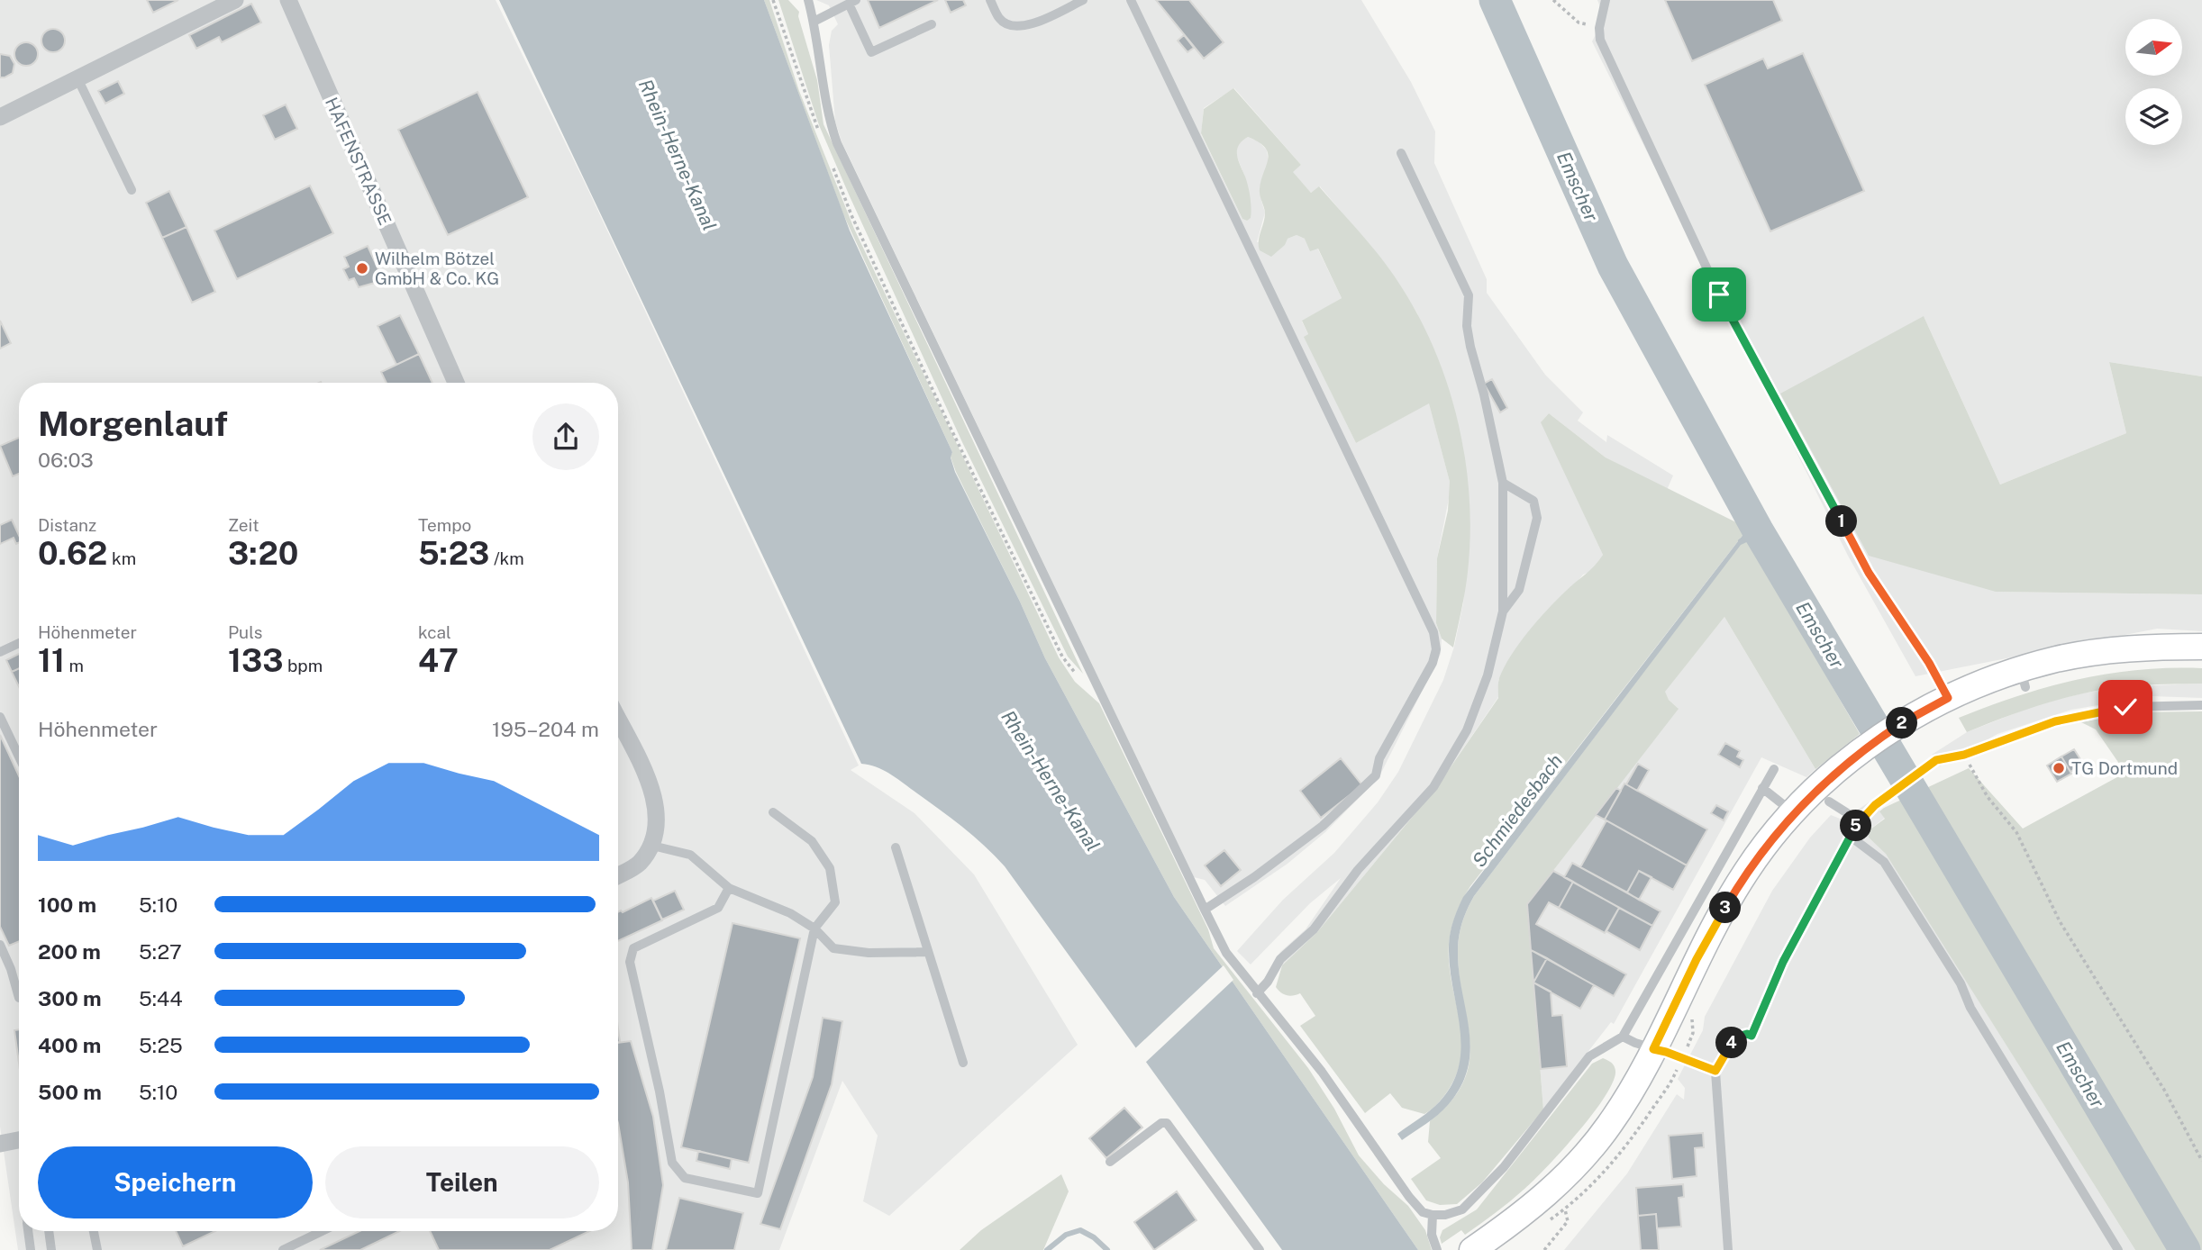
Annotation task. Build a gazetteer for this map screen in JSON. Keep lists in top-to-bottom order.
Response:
{
  "streets": {
    "street": ["HAFENSTRASSE"]
  },
  "water": ["Rhein-Herne-Kanal", "Emscher", "Schmiedesbach"],
  "places": ["Wilhelm Bötzel GmbH & Co. KG", "TG Dortmund"],
  "north": "right",
  "page": {
    "heading": ["Morgenlauf", "06:03"],
    "stats": [
      ["Distanz", "0.62 km"],
      ["Zeit", "3:20"],
      ["Tempo", "5:23 /km"],
      ["Höhenmeter", "11 m"],
      ["Puls", "133 bpm"],
      ["kcal", "47"]
    ],
    "pins": [
      "1",
      "2",
      "5",
      "3",
      "4"
    ],
    "chart": ["Höhenmeter", "195–204 m"],
    "list": [
      {
        "name": "100 m",
        "note": "5:10"
      },
      {
        "name": "200 m",
        "note": "5:27"
      },
      {
        "name": "300 m",
        "note": "5:44"
      },
      {
        "name": "400 m",
        "note": "5:25"
      },
      {
        "name": "500 m",
        "note": "5:10"
      }
    ],
    "buttons": ["Speichern", "Teilen"]
  }
}
